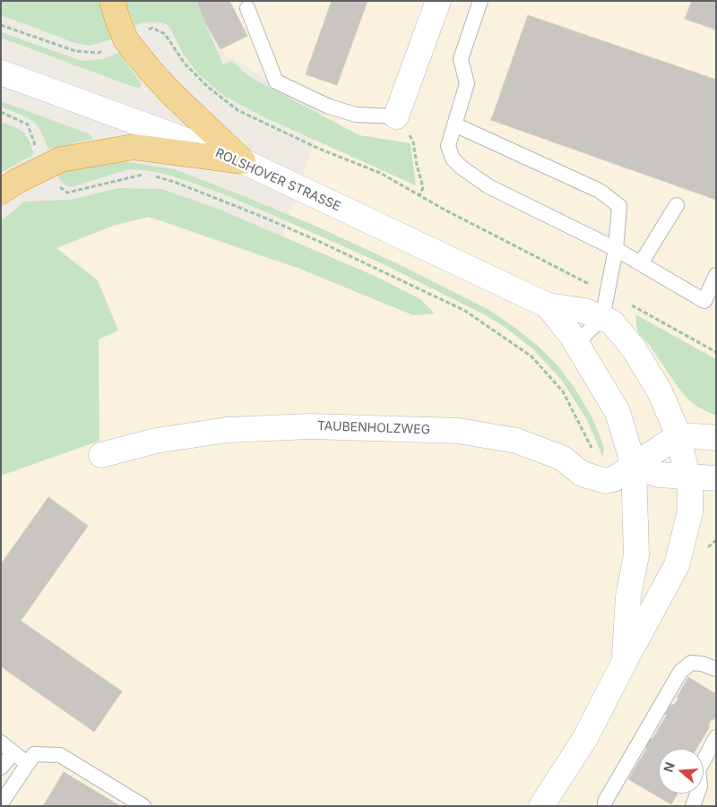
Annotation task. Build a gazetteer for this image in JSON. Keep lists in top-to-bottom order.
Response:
{
  "streets": {
    "street": ["ROLSHOVER STRASSE", "TAUBENHOLZWEG"]
  },
  "north": "left"
}
